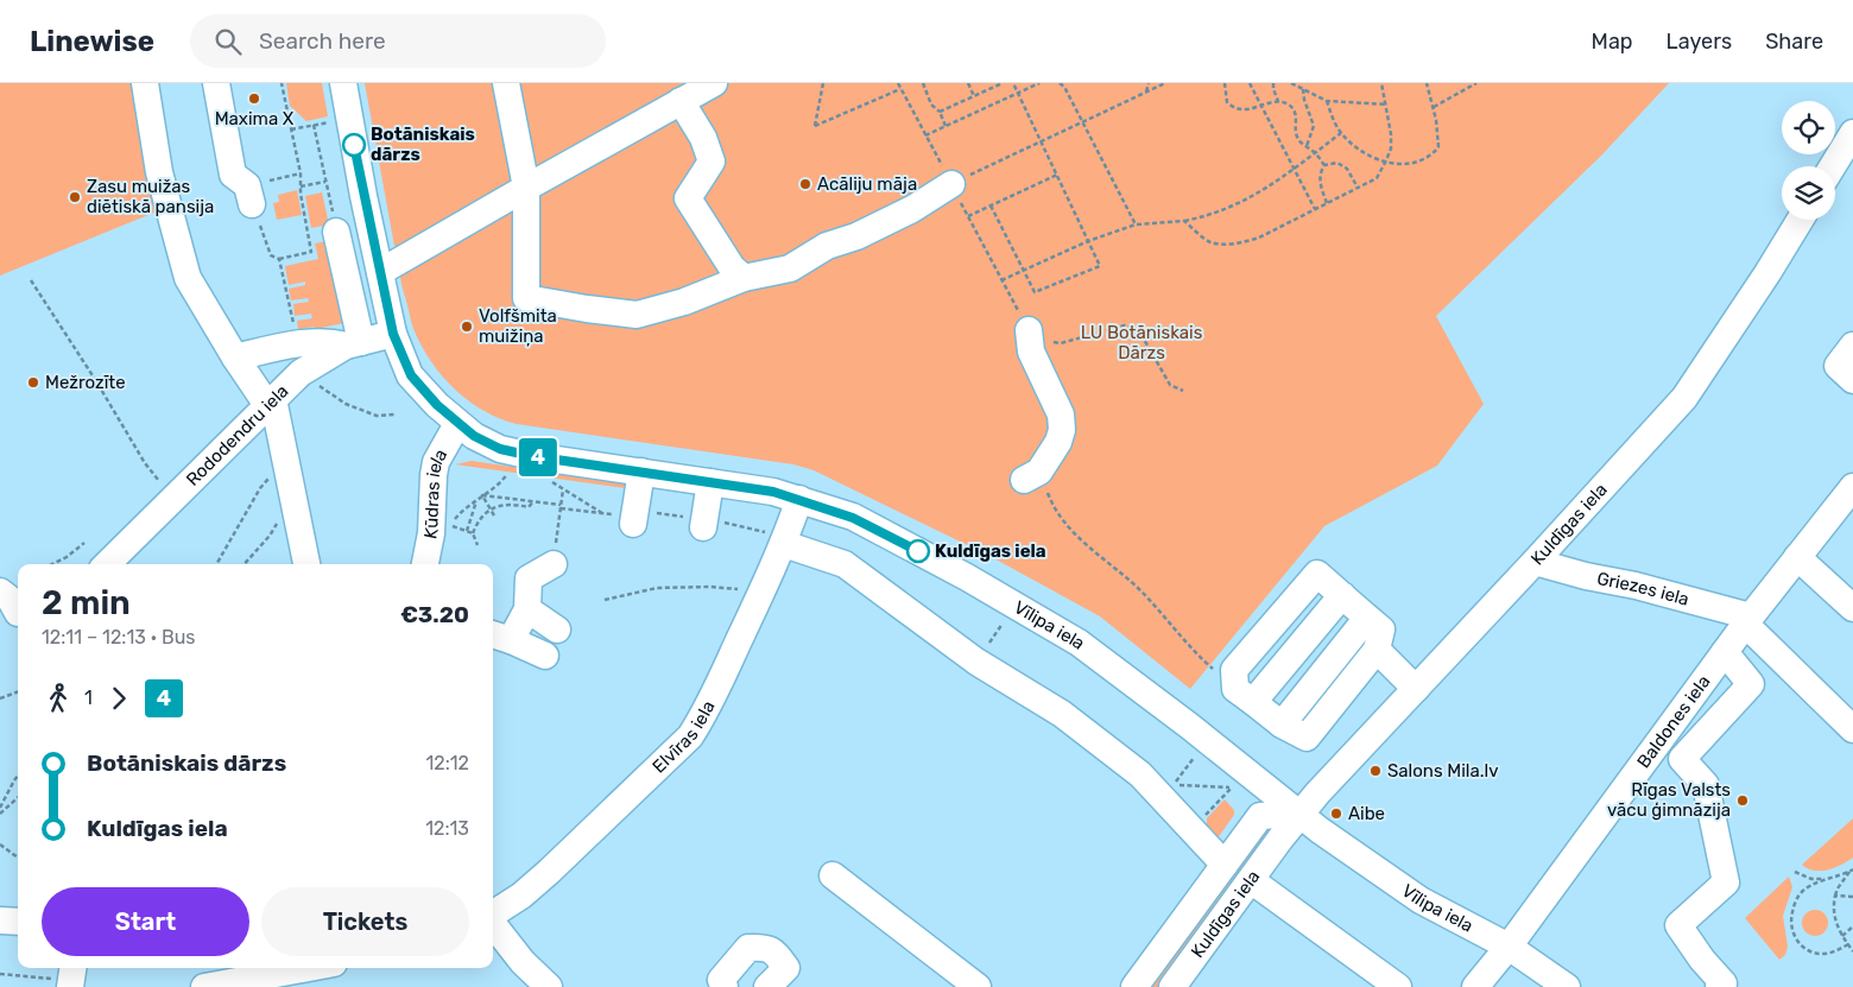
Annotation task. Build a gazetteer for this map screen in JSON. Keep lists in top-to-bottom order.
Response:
{
  "streets": {
    "street": [
      "Rododendru iela",
      "Kūdras iela",
      "Kuldīgas iela",
      "Griezes iela",
      "Vīlipa iela",
      "Baldones iela",
      "Elvīras iela"
    ]
  },
  "crossings": [
    ["Rododendru iela", "Vīlipa iela"],
    ["Kūdras iela", "Vīlipa iela"],
    ["Kuldīgas iela", "Griezes iela"],
    ["Kuldīgas iela", "Vīlipa iela"],
    ["Griezes iela", "Baldones iela"],
    ["Vīlipa iela", "Baldones iela"],
    ["Vīlipa iela", "Elvīras iela"]
  ],
  "parks": ["LU Botāniskais Dārzs"],
  "places": [
    "Maxima X",
    "Botāniskais dārzs",
    "Acāliju māja",
    "Zasu muižas diētiskā pansija",
    "Volfšmita muižiņa",
    "Mežrozīte",
    "Kuldīgas iela",
    "Salons Mila.lv",
    "Rīgas Valsts vācu ģimnāzija",
    "Aibe"
  ],
  "lines": ["bus line 4"],
  "page": {
    "header": "Linewise",
    "search": "Search here",
    "nav": ["Map", "Layers", "Share"],
    "on_map": "4",
    "heading": ["2 min", "12:11 – 12:13 · Bus", "€3.20"],
    "legs": ["1", "4"],
    "list": [
      {
        "name": "Botāniskais dārzs",
        "value": "12:12"
      },
      {
        "name": "Kuldīgas iela",
        "value": "12:13"
      }
    ],
    "buttons": ["Start", "Tickets"]
  }
}
